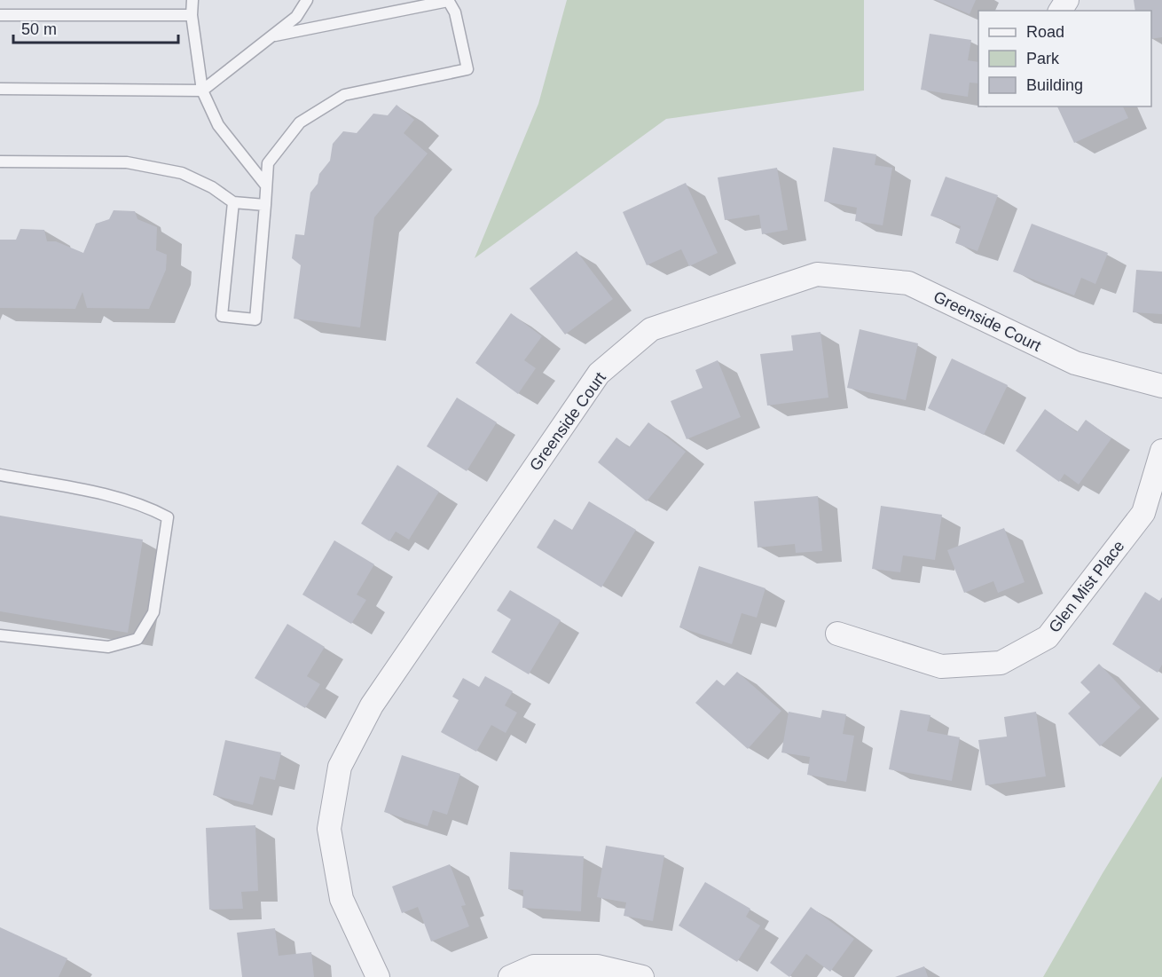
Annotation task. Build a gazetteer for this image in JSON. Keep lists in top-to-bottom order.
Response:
{
  "streets": {
    "street": ["Greenside Court", "Glen Mist Place"]
  },
  "legend": ["Road", "Park", "Building"],
  "scale_bar": "50 m"
}
